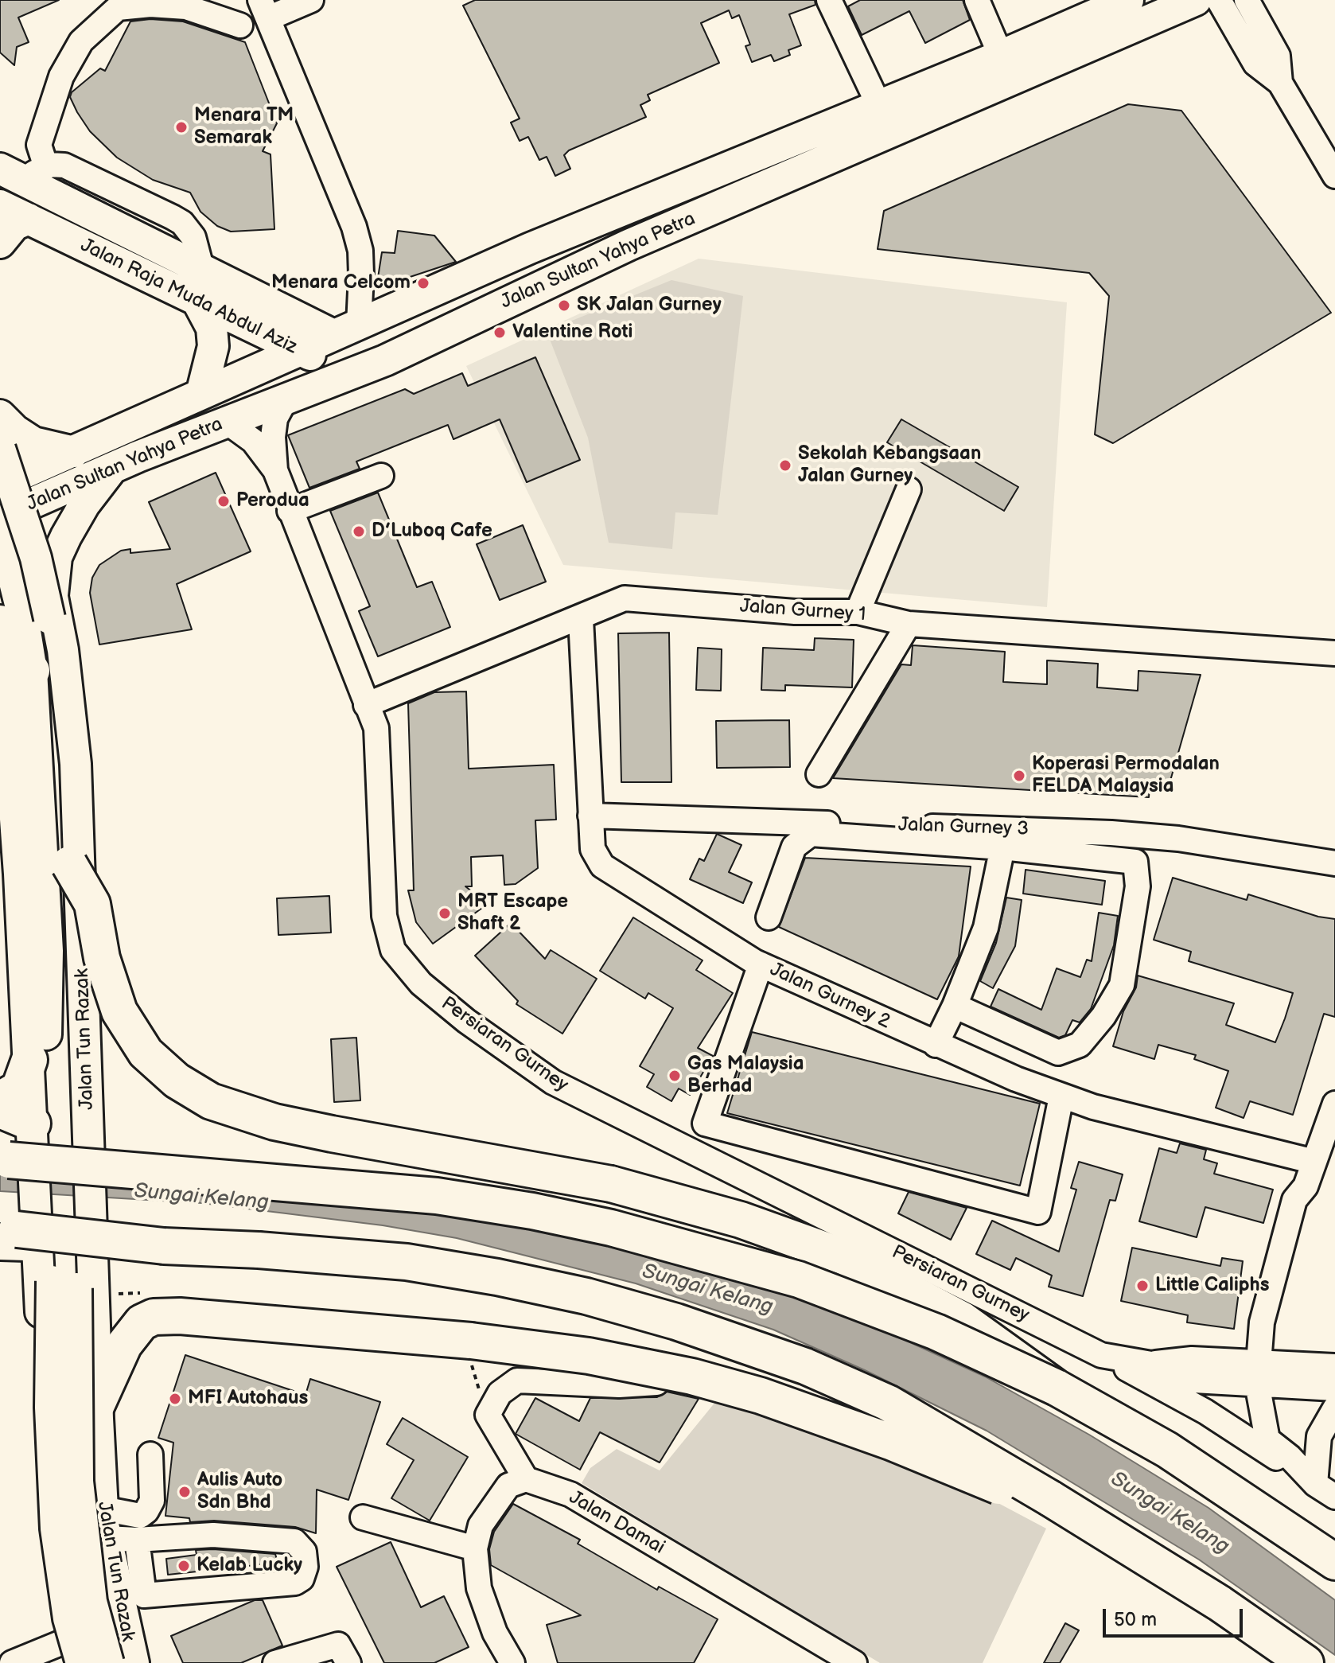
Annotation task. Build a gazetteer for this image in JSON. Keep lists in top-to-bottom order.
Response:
{
  "streets": {
    "main road": ["Jalan Sultan Yahya Petra", "Jalan Raja Muda Abdul Aziz", "Jalan Tun Razak"],
    "street": [
      "Jalan Gurney 1",
      "Jalan Gurney 3",
      "Jalan Gurney 2",
      "Persiaran Gurney",
      "Jalan Damai"
    ]
  },
  "crossings": [
    ["Jalan Sultan Yahya Petra", "Jalan Raja Muda Abdul Aziz"],
    ["Jalan Sultan Yahya Petra", "Jalan Tun Razak"],
    ["Jalan Sultan Yahya Petra", "Persiaran Gurney"],
    ["Jalan Gurney 1", "Jalan Gurney 2"],
    ["Jalan Gurney 1", "Persiaran Gurney"],
    ["Jalan Gurney 3", "Jalan Gurney 2"]
  ],
  "water": ["Sungai Kelang"],
  "places": [
    "Menara TM Semarak",
    "Menara Celcom",
    "SK Jalan Gurney",
    "Valentine Roti",
    "Sekolah Kebangsaan Jalan Gurney",
    "Perodua",
    "D’Luboq Cafe",
    "Koperasi Permodalan FELDA Malaysia",
    "MRT Escape Shaft 2",
    "Gas Malaysia Berhad",
    "Little Caliphs",
    "MFI Autohaus",
    "Aulis Auto Sdn Bhd",
    "Kelab Lucky"
  ],
  "scale_bar": "50 m"
}
